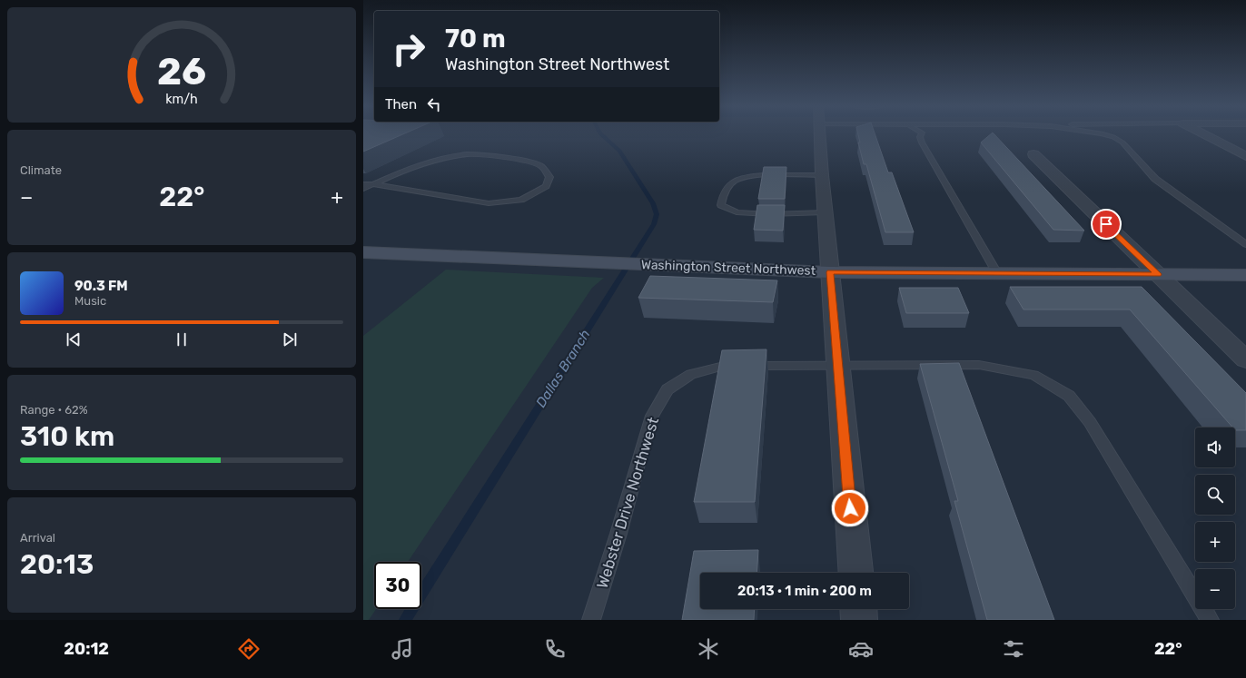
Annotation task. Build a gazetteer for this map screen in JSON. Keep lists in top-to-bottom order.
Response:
{
  "streets": {
    "main road": ["Washington Street Northwest"],
    "lane": ["Webster Drive Northwest"]
  },
  "water": ["Dallas Branch"],
  "page": {
    "turn": ["70 m", "Washington Street Northwest"],
    "then": "Then",
    "tile": [
      "Climate",
      ["Range · 62%", "310 km"],
      ["Arrival", "20:13"]
    ],
    "heat": ["−", "22°", "+"],
    "song": ["90.3 FM", "Music"],
    "map_buttons": ["+", "−"],
    "limit": "30",
    "trip": "20:13 · 1 min · 200 m",
    "tabs": ["20:12", "22°"],
    "gauge": ["26", "km/h"]
  }
}
